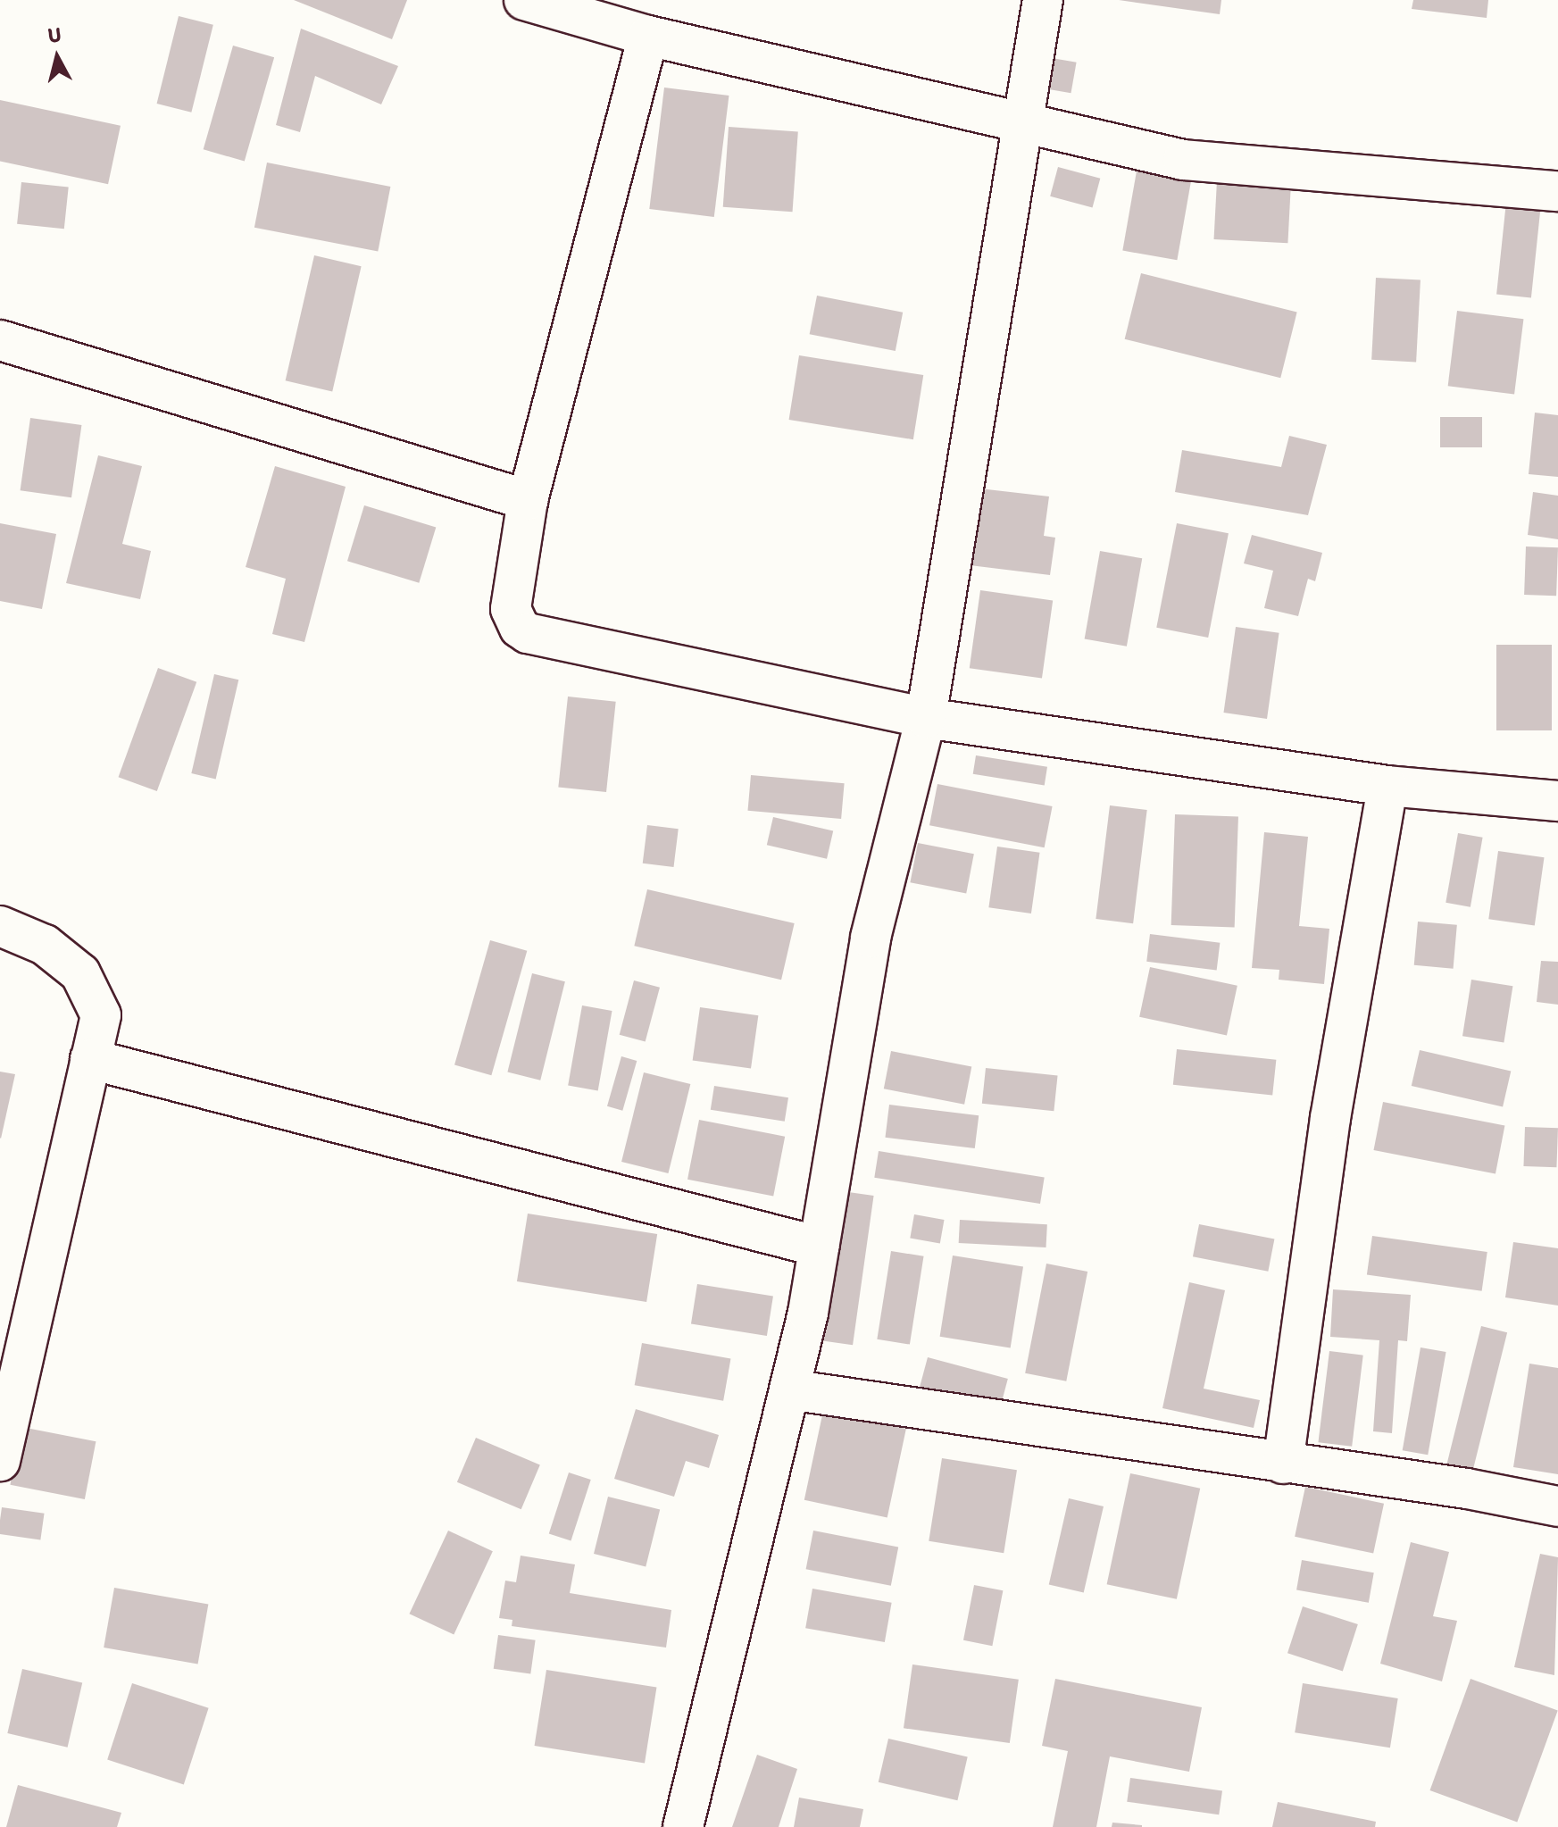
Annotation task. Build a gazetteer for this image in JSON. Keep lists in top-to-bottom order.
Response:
{
  "north": "top"
}
